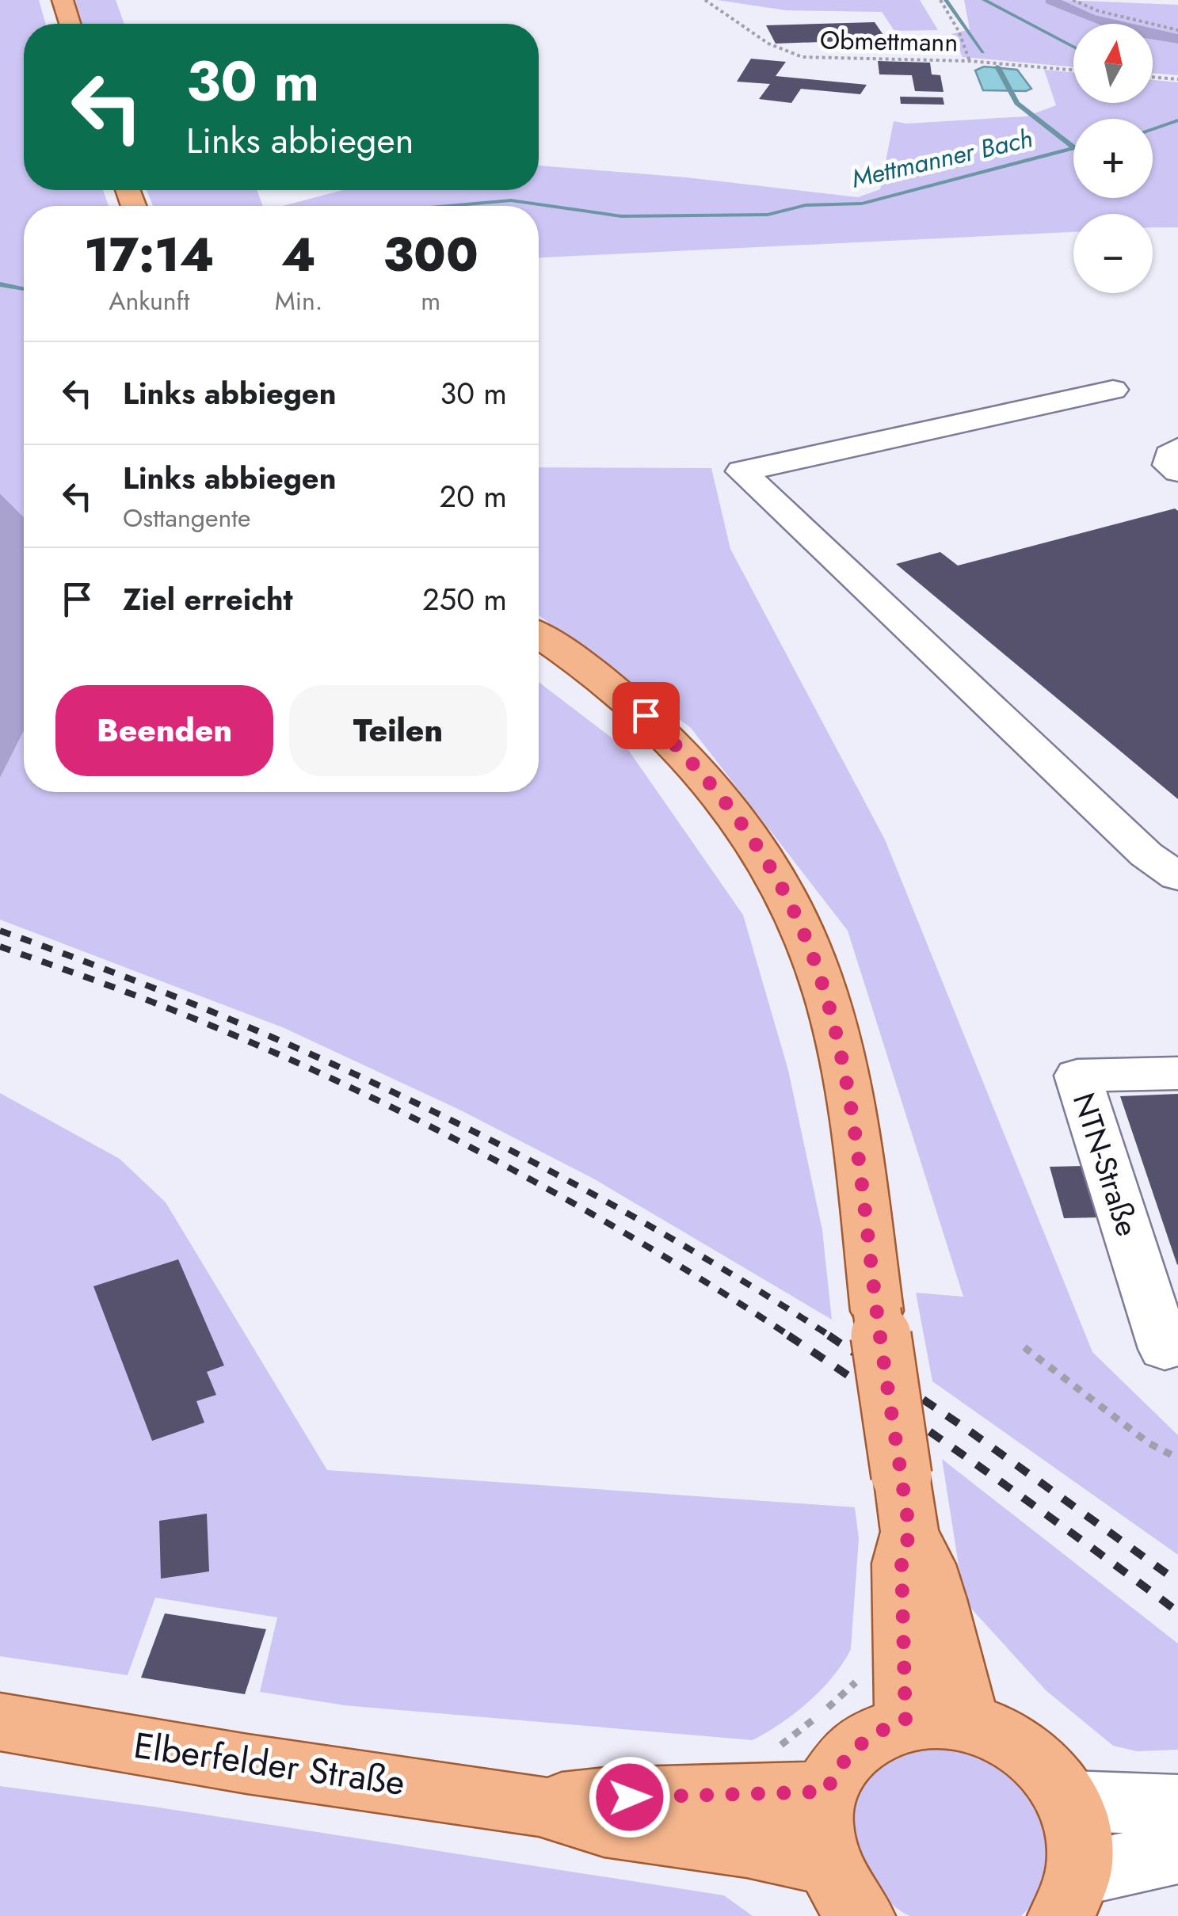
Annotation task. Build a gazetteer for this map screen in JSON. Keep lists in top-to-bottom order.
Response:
{
  "streets": {
    "main road": ["Elberfelder Straße"],
    "street": ["NTN-Straße"],
    "path": ["Obmettmann"]
  },
  "water": ["Mettmanner Bach"],
  "north": "top",
  "page": {
    "map_buttons": ["+", "−"],
    "turn": ["30 m", "Links abbiegen"],
    "eta": [
      "17:14",
      "Ankunft",
      "4",
      "Min.",
      "300",
      "m"
    ],
    "list": [
      {
        "name": "Links abbiegen",
        "value": "30 m"
      },
      {
        "name": "Links abbiegen",
        "note": "Osttangente",
        "value": "20 m"
      },
      {
        "name": "Ziel erreicht",
        "value": "250 m"
      }
    ],
    "buttons": ["Beenden", "Teilen"]
  }
}
